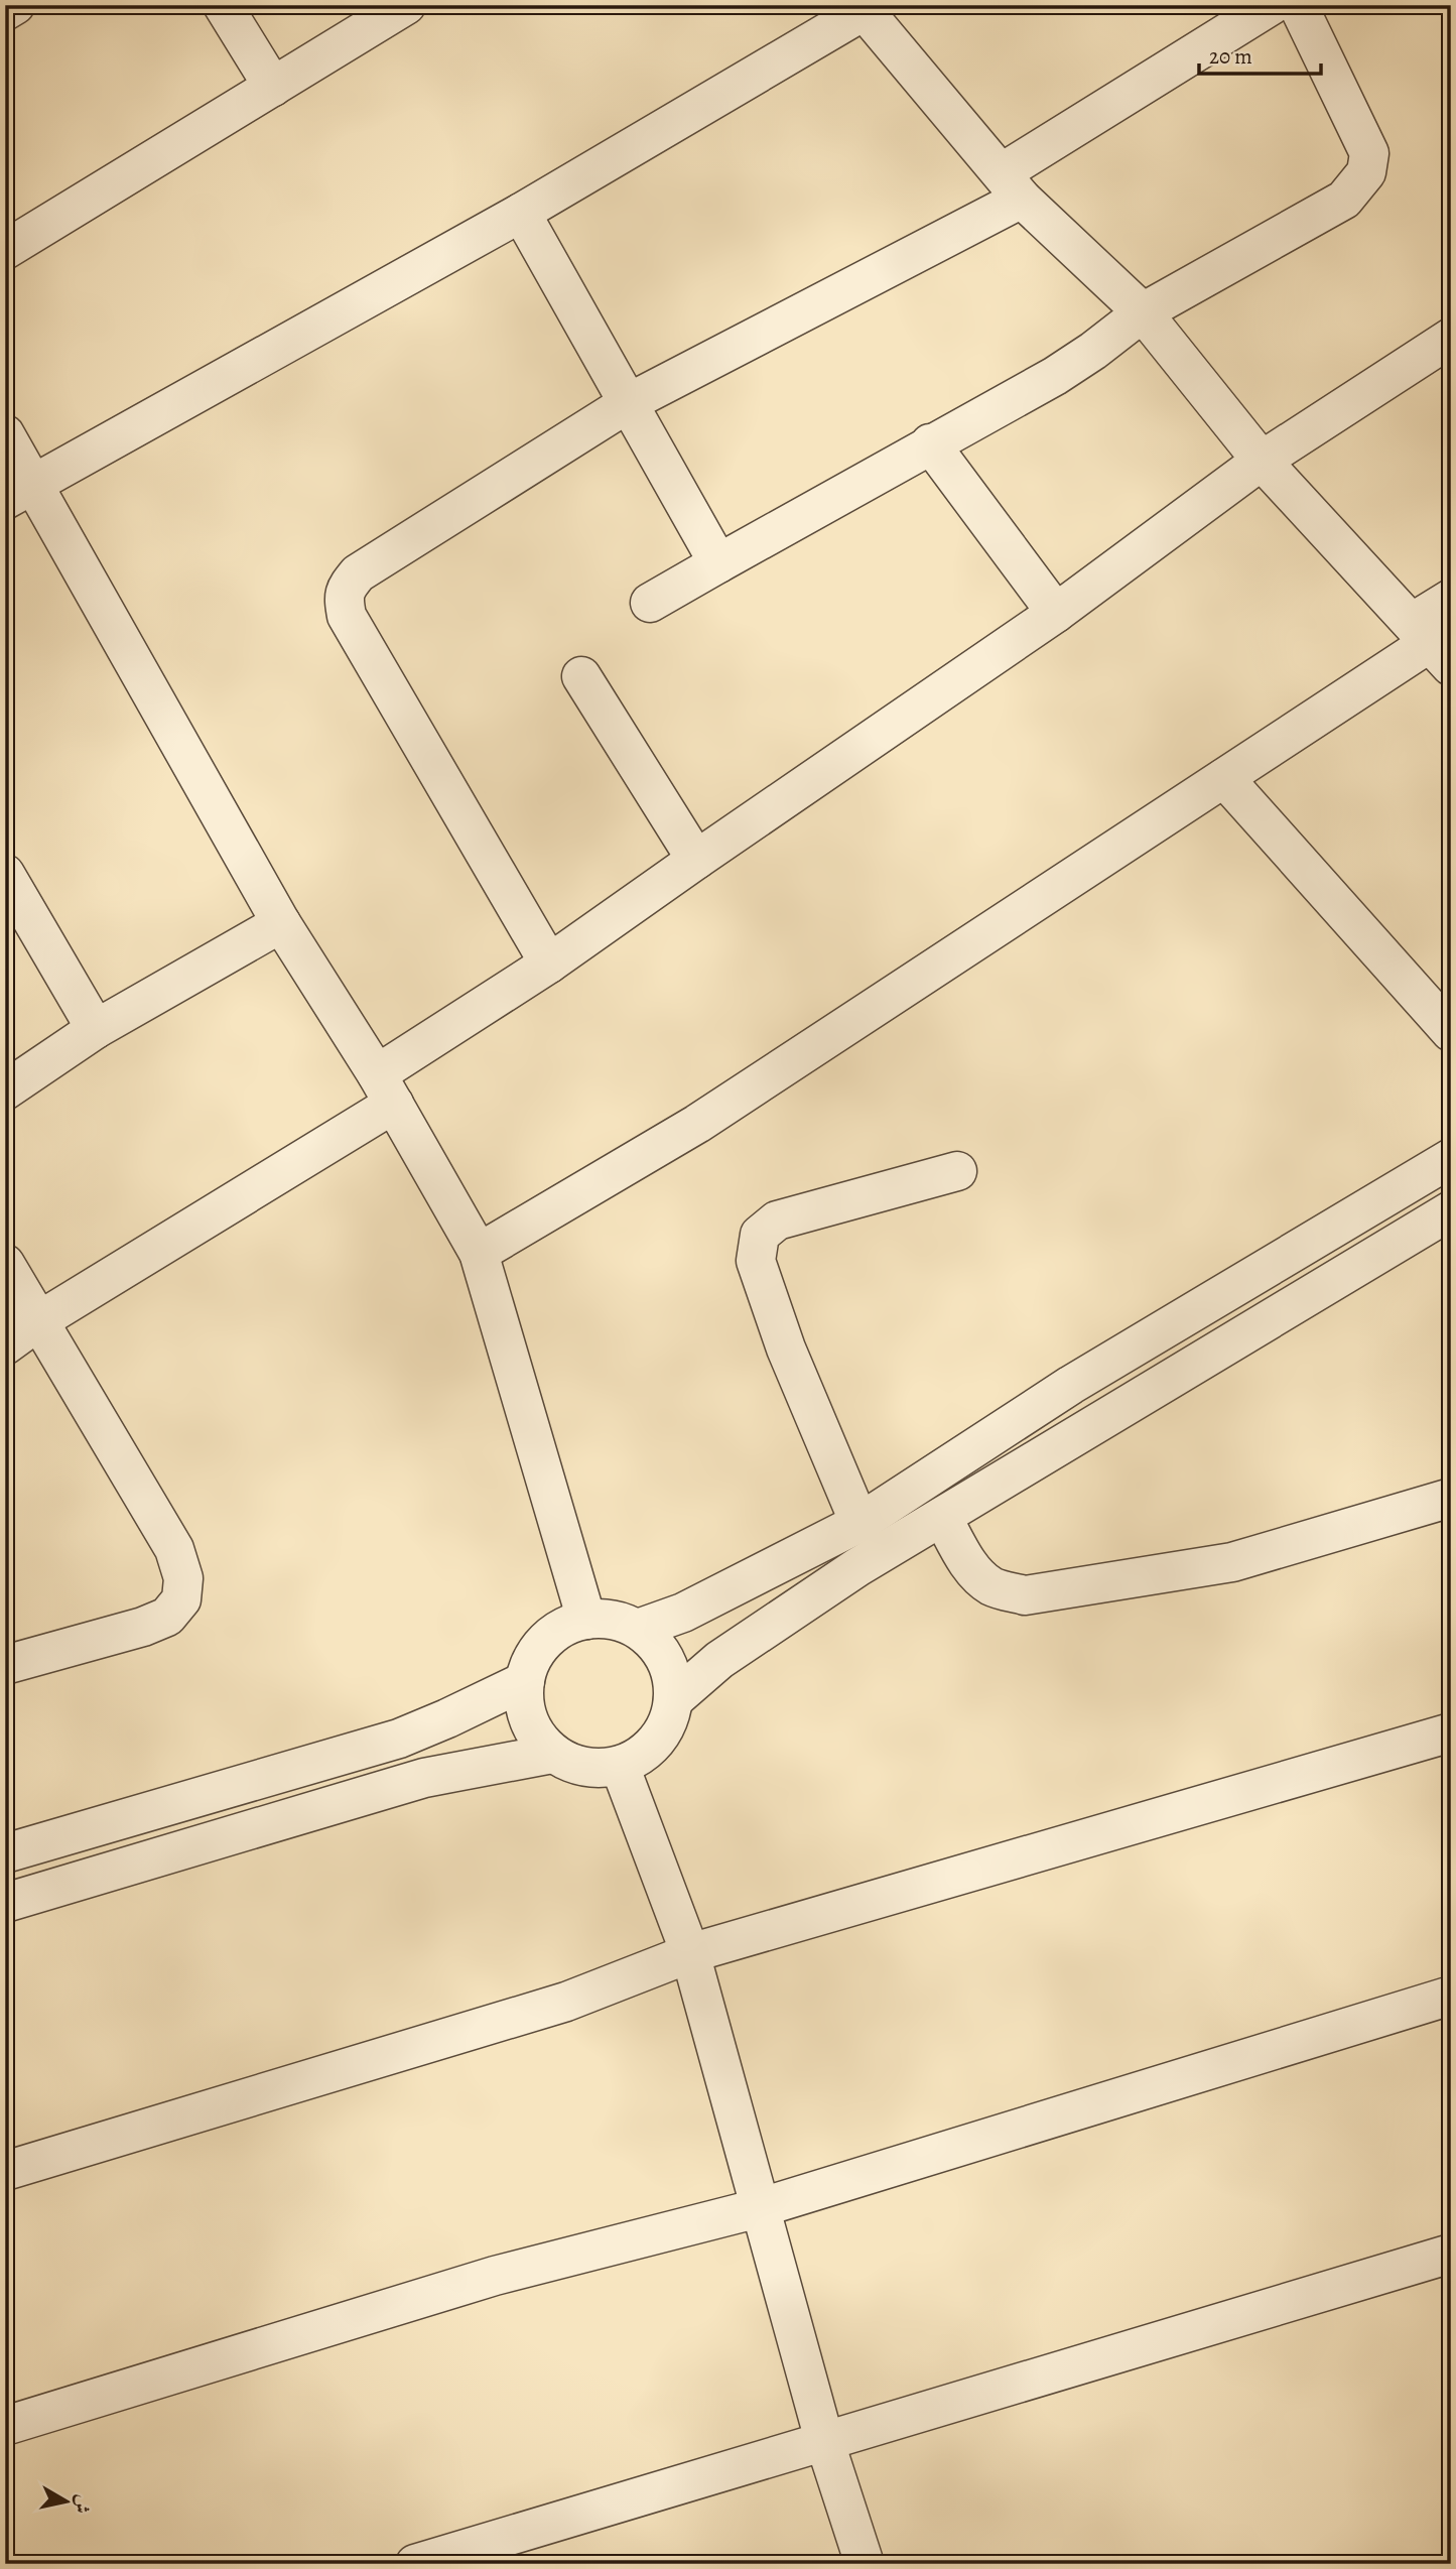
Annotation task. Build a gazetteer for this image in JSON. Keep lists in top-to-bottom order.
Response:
{
  "scale_bar": "20 m",
  "north": "right"
}
